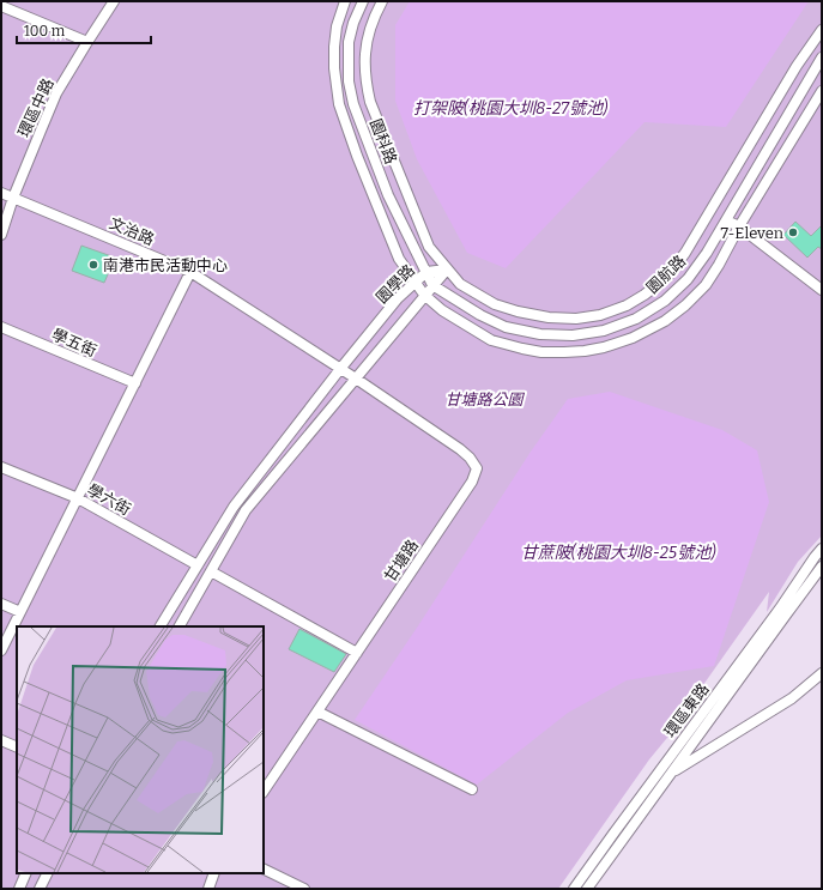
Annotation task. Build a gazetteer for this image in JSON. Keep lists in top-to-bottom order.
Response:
{
  "streets": {
    "street": [
      "環區中路",
      "園科路",
      "文治路",
      "園航路",
      "園學路",
      "學五街",
      "學六街",
      "甘塘路",
      "環區東路"
    ]
  },
  "crossings": [
    ["環區中路", "文治路"],
    ["園科路", "園航路"],
    ["園科路", "園學路"],
    ["文治路", "園學路"],
    ["文治路", "甘塘路"],
    ["園航路", "園學路"],
    ["園學路", "學六街"],
    ["園學路", "甘塘路"]
  ],
  "water": ["打架陂(桃園大圳8-27號池)", "甘蔗陂(桃園大圳8-25號池)"],
  "parks": ["甘塘路公園"],
  "places": ["7-Eleven", "南港市民活動中心"],
  "scale_bar": "100 m"
}
